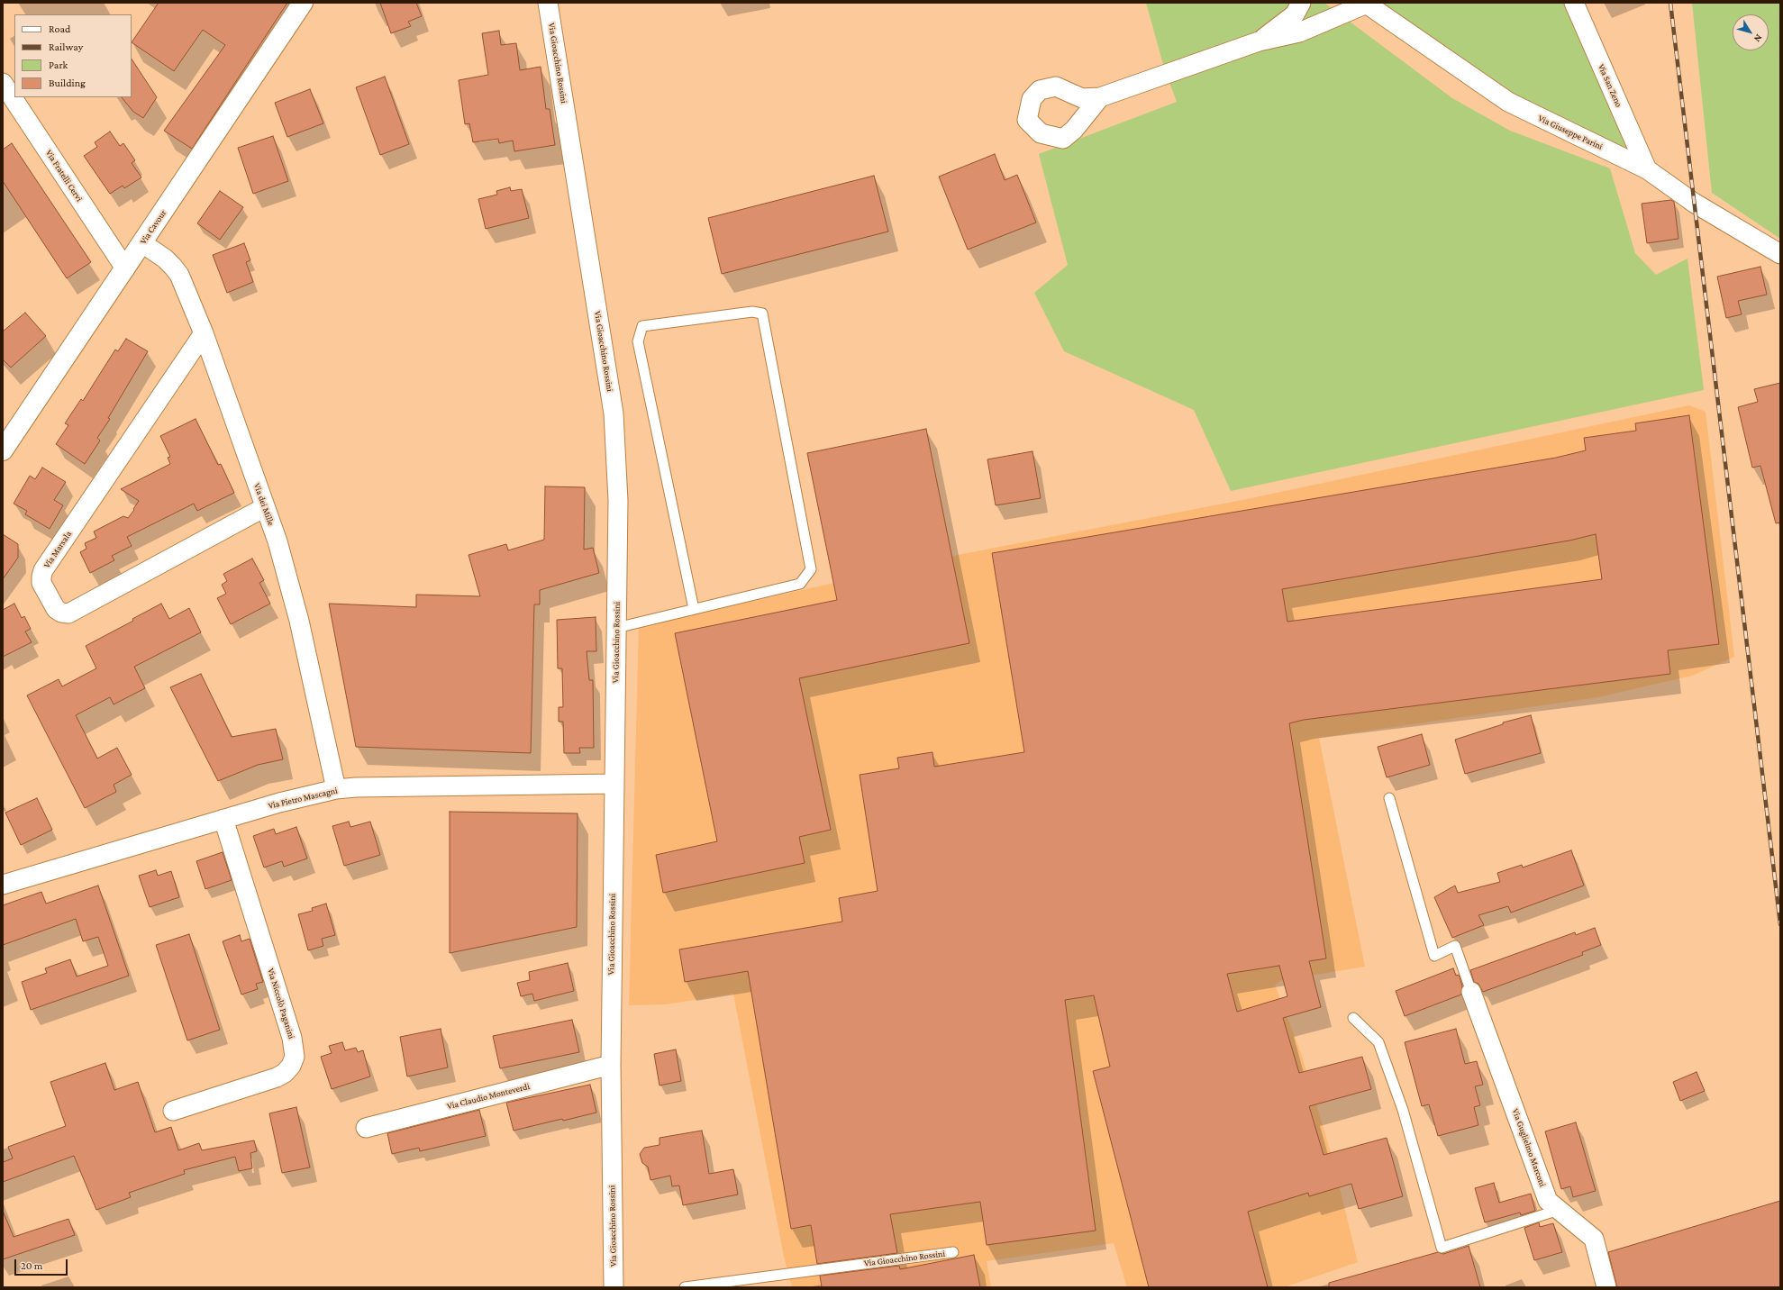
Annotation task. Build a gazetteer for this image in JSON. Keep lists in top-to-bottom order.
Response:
{
  "streets": {
    "street": [
      "Via Gioacchino Rossini",
      "Via San Zeno",
      "Via Giuseppe Parini",
      "Via Fratelli Cervi",
      "Via Cavour",
      "Via dei Mille",
      "Via Marsala",
      "Via Pietro Mascagni",
      "Via Niccolò Paganini",
      "Via Claudio Monteverdi",
      "Via Guglielmo Marconi"
    ]
  },
  "crossings": [
    ["Via Gioacchino Rossini", "Via Pietro Mascagni"],
    ["Via Gioacchino Rossini", "Via Claudio Monteverdi"],
    ["Via San Zeno", "Via Giuseppe Parini"],
    ["Via Fratelli Cervi", "Via Cavour"],
    ["Via Cavour", "Via dei Mille"],
    ["Via dei Mille", "Via Marsala"],
    ["Via dei Mille", "Via Pietro Mascagni"],
    ["Via Pietro Mascagni", "Via Niccolò Paganini"]
  ],
  "legend": [
    "Road",
    "Railway",
    "Park",
    "Building"
  ],
  "scale_bar": "20 m",
  "north": "bottom right"
}
